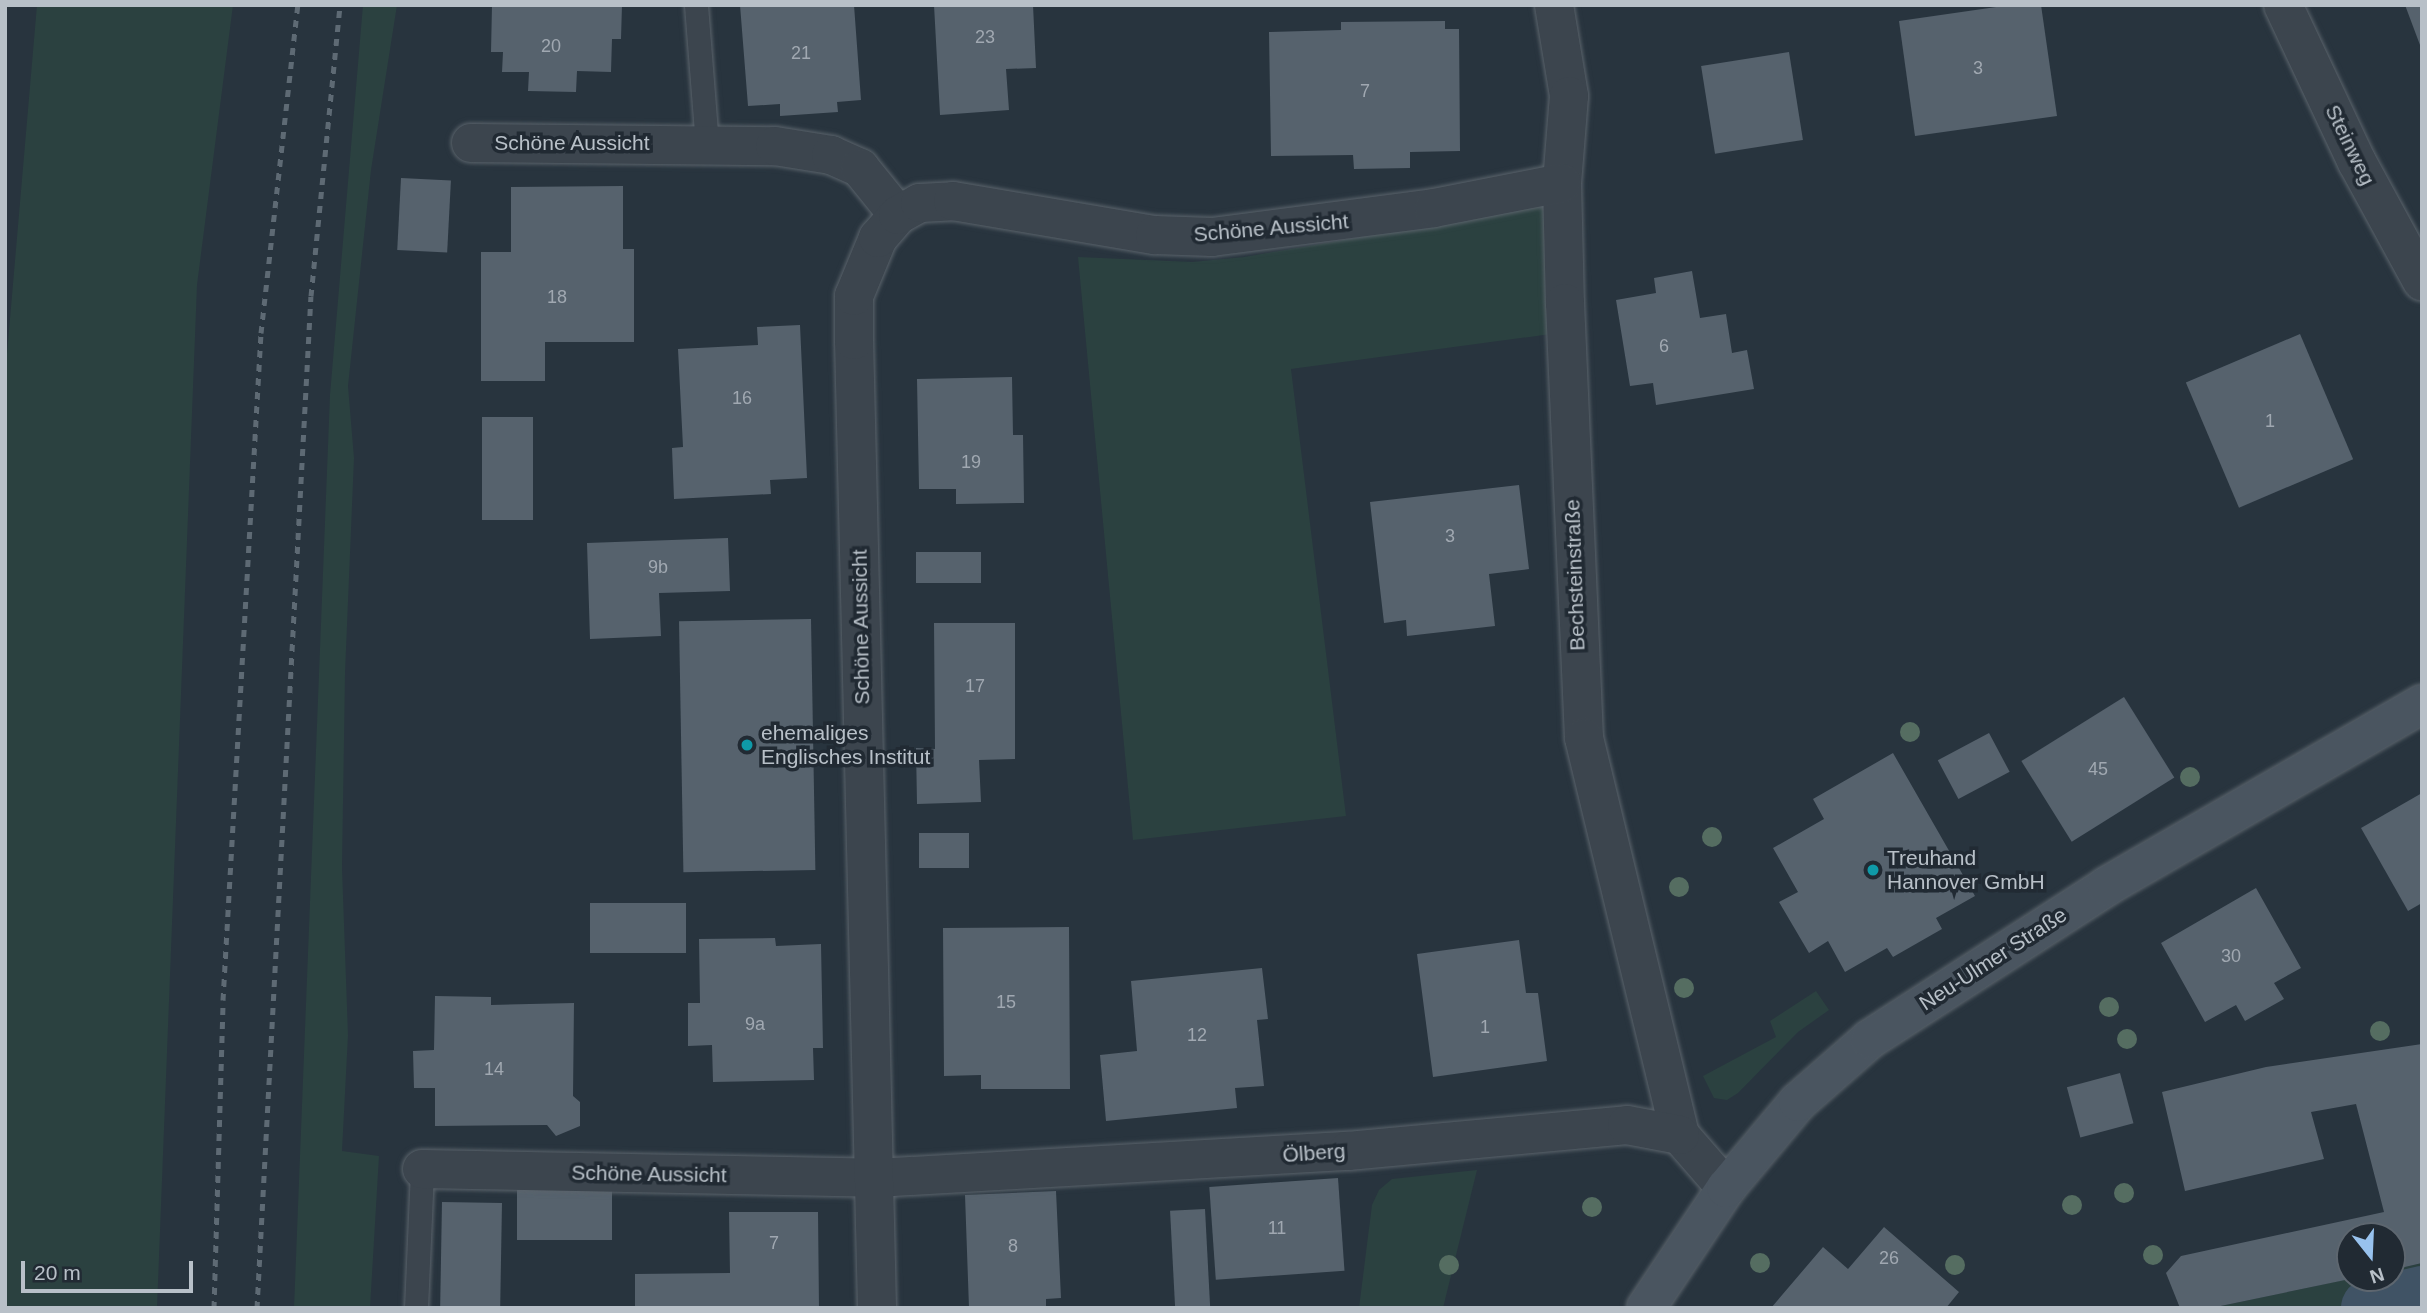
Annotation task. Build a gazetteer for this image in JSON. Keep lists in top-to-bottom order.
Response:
{
  "streets": {
    "main road": ["Neu-Ulmer Straße"],
    "street": [
      "Schöne Aussicht",
      "Steinweg",
      "Bechsteinstraße",
      "Ölberg"
    ]
  },
  "crossings": [
    ["Schöne Aussicht", "Bechsteinstraße"],
    ["Schöne Aussicht", "Ölberg"],
    ["Bechsteinstraße", "Ölberg"]
  ],
  "places": ["ehemaliges Englisches Institut", "Treuhand Hannover GmbH"],
  "house_numbers": [
    "23",
    "20",
    "21",
    "3",
    "7",
    "18",
    "6",
    "16",
    "1",
    "19",
    "3",
    "9b",
    "17",
    "45",
    "30",
    "15",
    "9a",
    "1",
    "12",
    "14",
    "11",
    "7",
    "8",
    "26"
  ],
  "scale_bar": "20 m",
  "north": "bottom"
}
